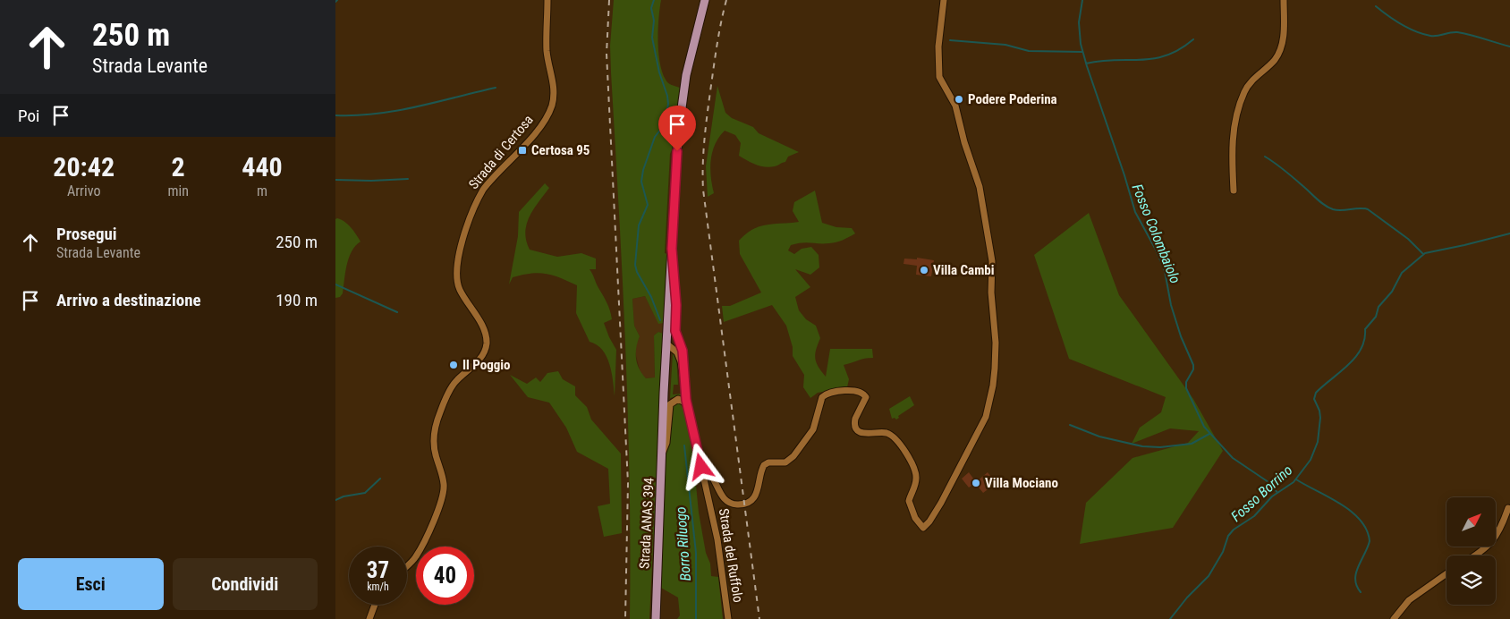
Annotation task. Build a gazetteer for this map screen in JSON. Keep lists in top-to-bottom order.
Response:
{
  "streets": {
    "main road": ["Strada ANAS 394"],
    "street": ["Strada di Certosa", "Strada del Ruffolo"]
  },
  "crossings": [
    ["Strada ANAS 394", "Strada del Ruffolo"]
  ],
  "water": ["Fosso Colombaiolo", "Fosso Borrino", "Borro Riluogo"],
  "places": {
    "other": [
      "Podere Poderina",
      "Villa Cambi",
      "Il Poggio",
      "Villa Mociano"
    ],
    "transit": ["Certosa 95"]
  },
  "north": "top right",
  "page": {
    "turn": ["250 m", "Strada Levante"],
    "then": "Poi",
    "eta": [
      "20:42",
      "Arrivo",
      "2",
      "min",
      "440",
      "m"
    ],
    "list": [
      {
        "name": "Prosegui",
        "note": "Strada Levante",
        "value": "250 m"
      },
      {
        "name": "Arrivo a destinazione",
        "value": "190 m"
      }
    ],
    "speed": "37 km/h",
    "limit": "40",
    "buttons": ["Esci", "Condividi"]
  }
}
